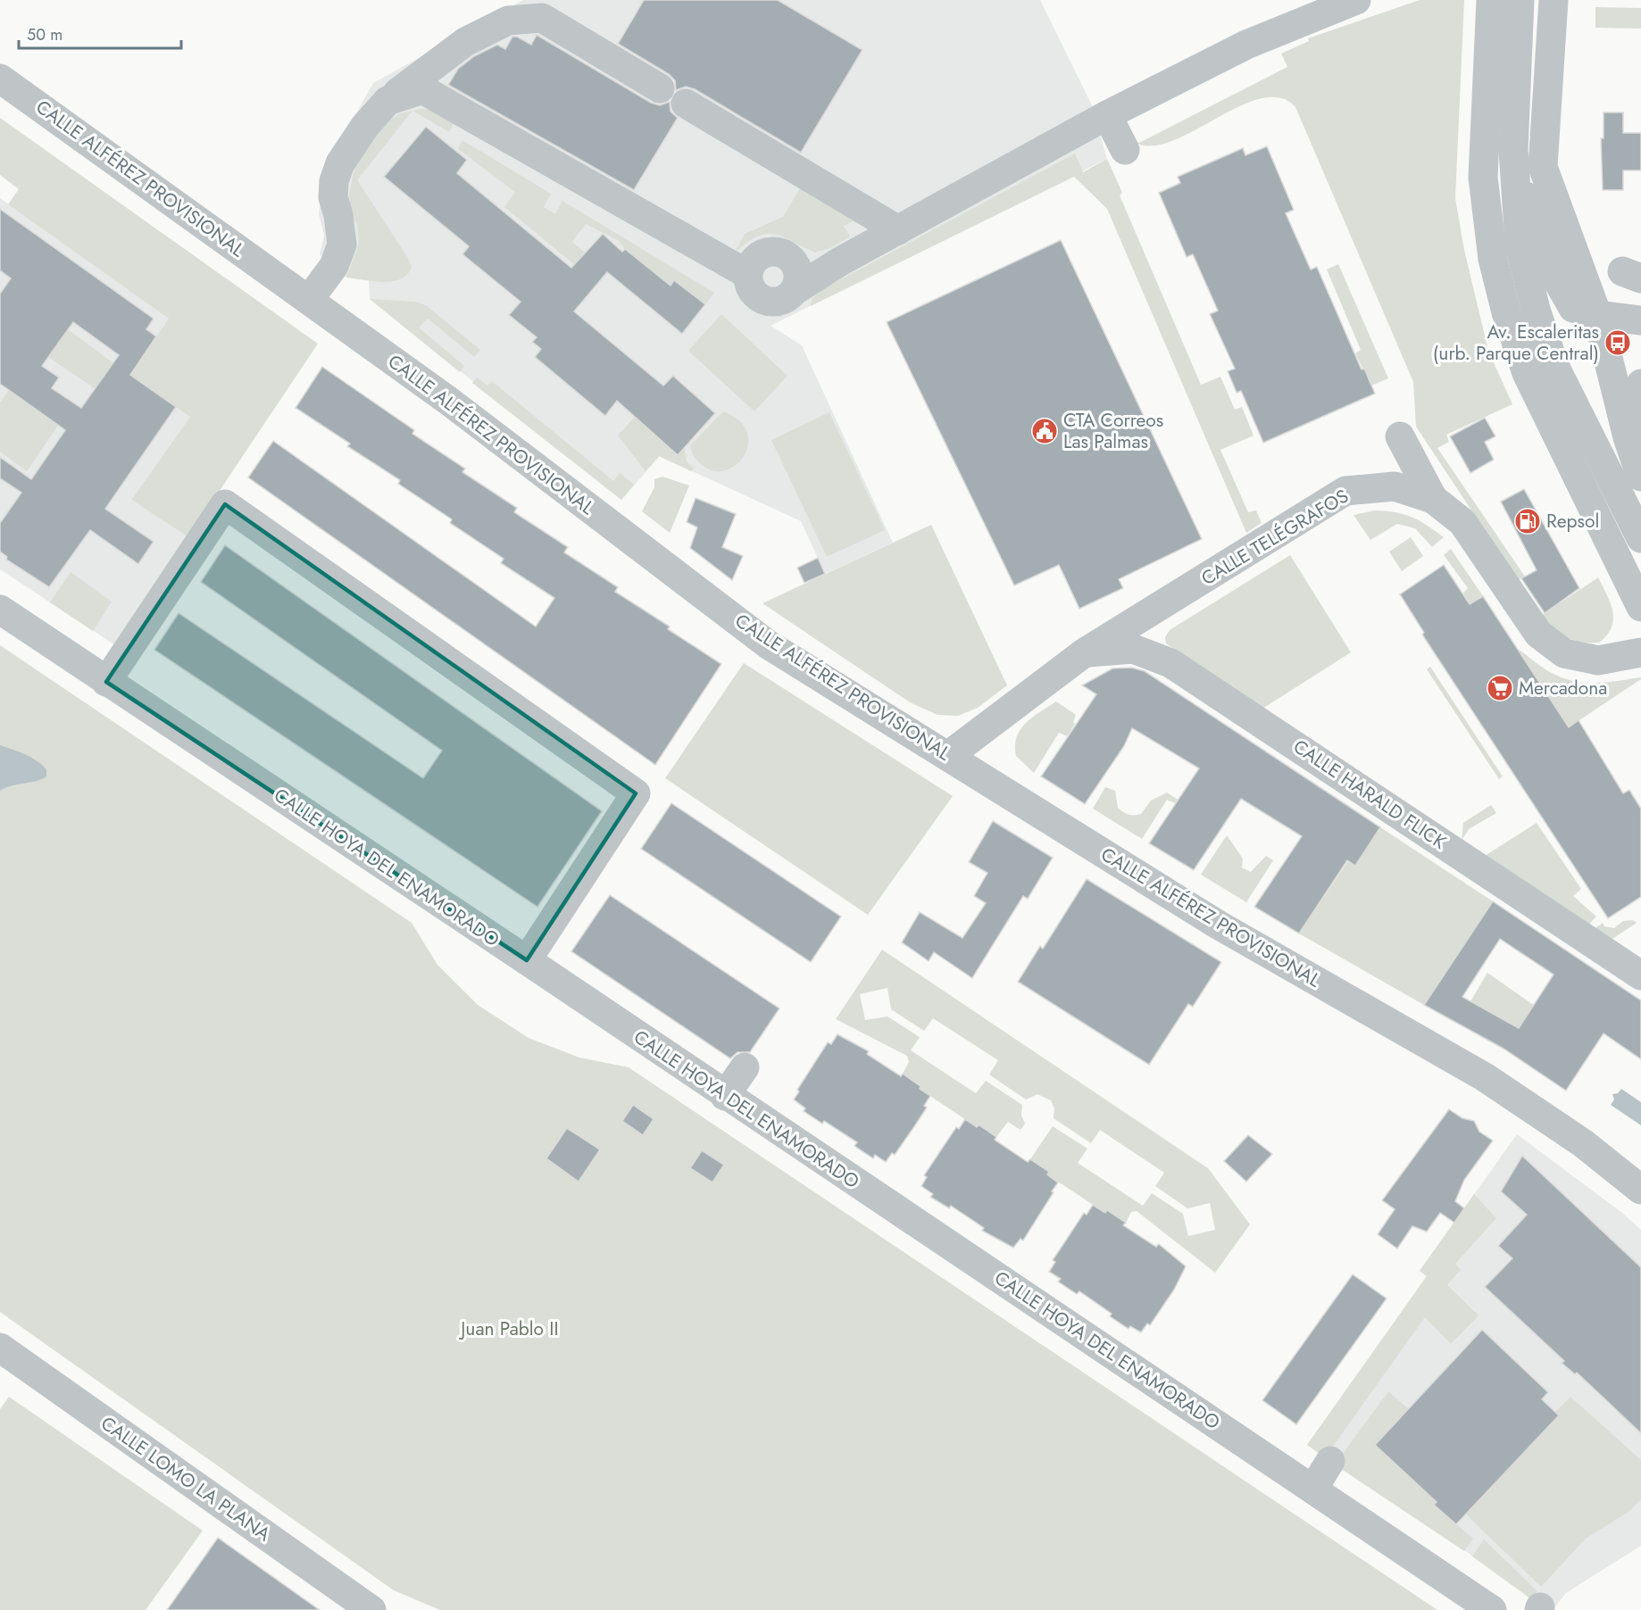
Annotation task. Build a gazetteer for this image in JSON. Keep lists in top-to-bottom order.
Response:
{
  "streets": {
    "street": [
      "CALLE ALFÉREZ PROVISIONAL",
      "CALLE TELÉGRAFOS",
      "CALLE HARALD FLICK",
      "CALLE HOYA DEL ENAMORADO",
      "CALLE LOMO LA PLANA"
    ]
  },
  "crossings": [
    ["CALLE ALFÉREZ PROVISIONAL", "CALLE TELÉGRAFOS"],
    ["CALLE TELÉGRAFOS", "CALLE HARALD FLICK"]
  ],
  "parks": ["Juan Pablo II"],
  "places": {
    "bus stop": ["Av. Escaleritas (urb. Parque Central)"],
    "public building": ["CTA Correos Las Palmas"],
    "fuel station": ["Repsol"],
    "supermarket": ["Mercadona"]
  },
  "scale_bar": "50 m"
}
